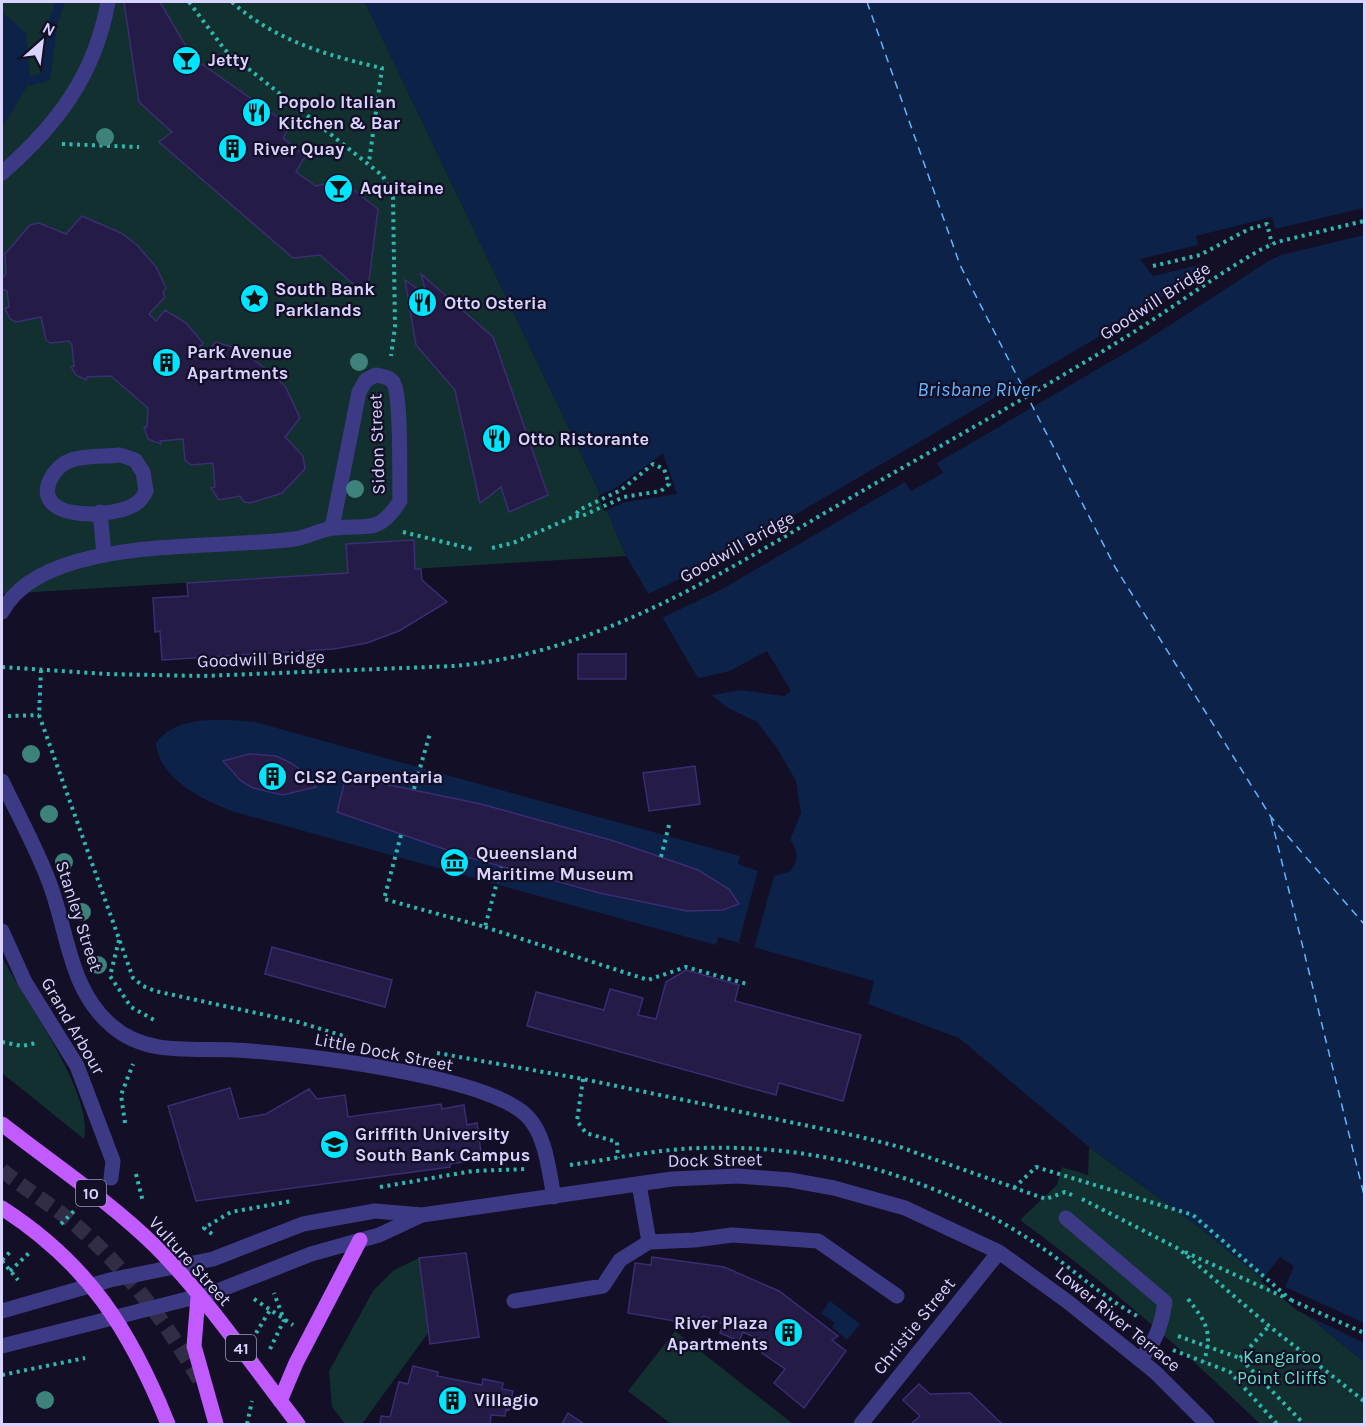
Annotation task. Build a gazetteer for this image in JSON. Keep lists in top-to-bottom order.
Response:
{
  "streets": {
    "main road": ["10", "Vulture Street", "41"],
    "street": [
      "Sidon Street",
      "Stanley Street",
      "Grand Arbour",
      "Little Dock Street",
      "Dock Street",
      "Lower River Terrace",
      "Christie Street"
    ],
    "path": ["Goodwill Bridge"]
  },
  "crossings": [
    ["Stanley Street", "Little Dock Street"],
    ["Little Dock Street", "Dock Street"],
    ["Dock Street", "Vulture Street"],
    ["Dock Street", "Lower River Terrace"],
    ["Dock Street", "Christie Street"],
    ["Lower River Terrace", "Christie Street"]
  ],
  "water": ["Brisbane River"],
  "parks": ["Kangaroo Point Cliffs"],
  "places": {
    "bar": ["Jetty", "Aquitaine"],
    "restaurant": ["Popolo Italian Kitchen & Bar", "Otto Osteria", "Otto Ristorante"],
    "building": [
      "River Quay",
      "Park Avenue Apartments",
      "CLS2 Carpentaria",
      "River Plaza Apartments",
      "Villagio"
    ],
    "place": ["South Bank Parklands"],
    "museum": ["Queensland Maritime Museum"],
    "school or university": ["Griffith University South Bank Campus"]
  },
  "north": "top right"
}
